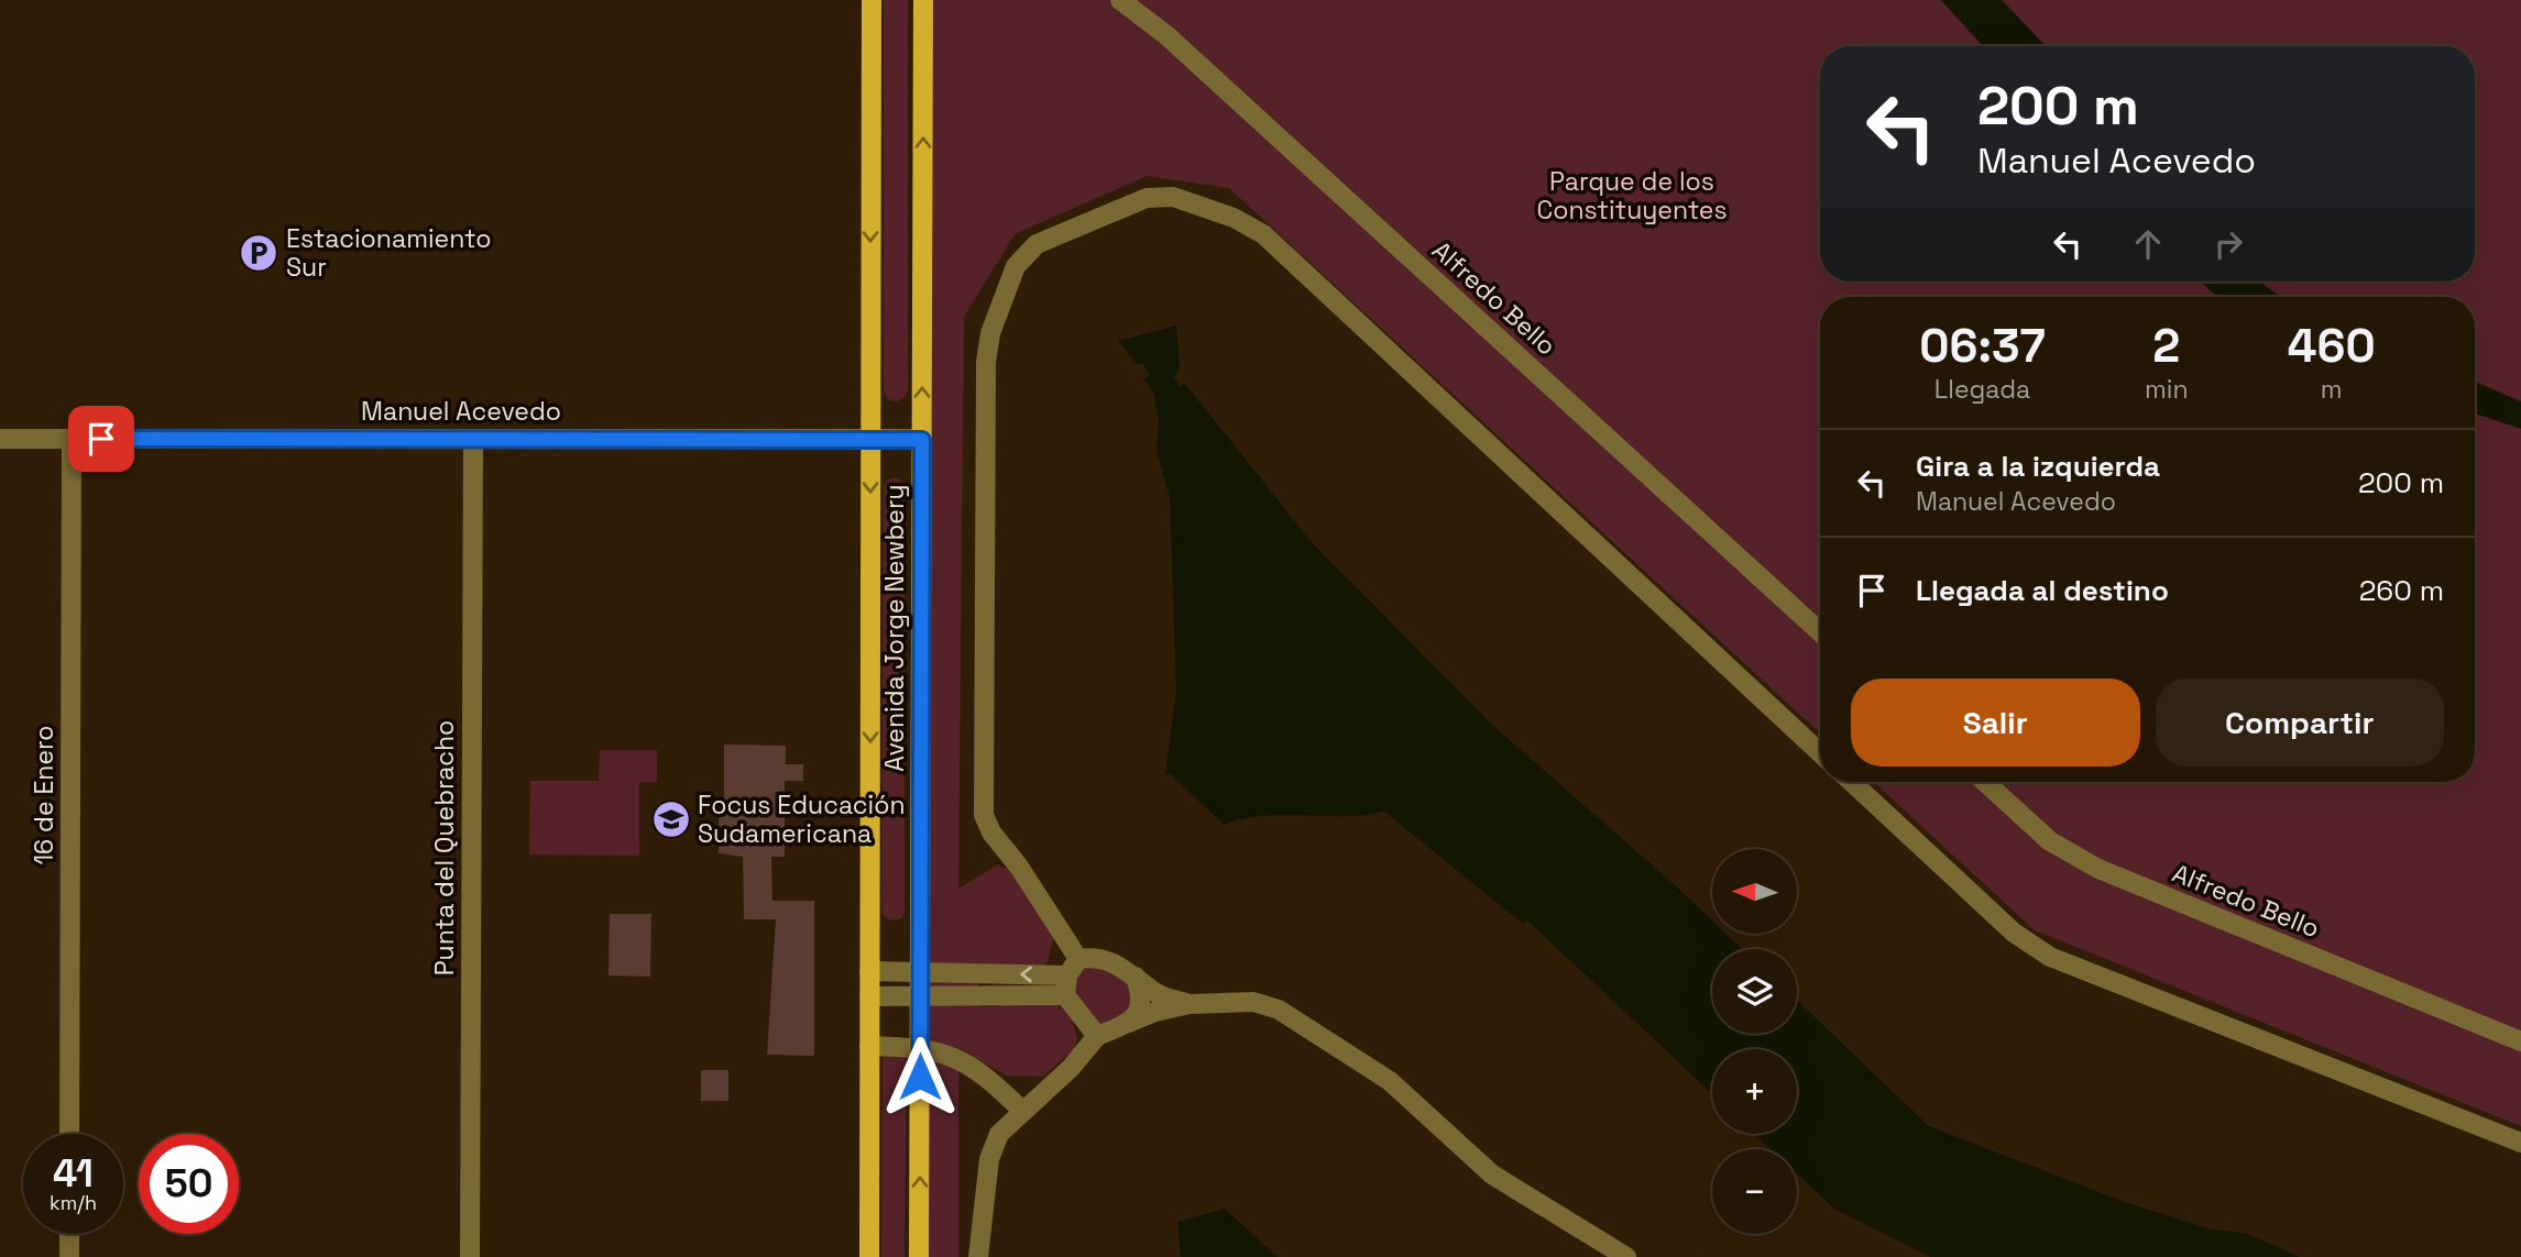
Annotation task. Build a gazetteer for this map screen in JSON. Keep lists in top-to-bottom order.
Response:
{
  "streets": {
    "main road": ["Avenida Jorge Newbery"],
    "street": [
      "Alfredo Bello",
      "Manuel Acevedo",
      "16 de Enero",
      "Punta del Quebracho"
    ]
  },
  "crossings": [
    ["Manuel Acevedo", "Avenida Jorge Newbery"],
    ["Manuel Acevedo", "16 de Enero"],
    ["Manuel Acevedo", "Punta del Quebracho"]
  ],
  "parks": ["Parque de los Constituyentes"],
  "places": {
    "parking": ["Estacionamiento Sur"],
    "school or university": ["Focus Educación Sudamericana"]
  },
  "north": "left",
  "page": {
    "turn": ["200 m", "Manuel Acevedo"],
    "eta": [
      "06:37",
      "Llegada",
      "2",
      "min",
      "460",
      "m"
    ],
    "list": [
      {
        "name": "Gira a la izquierda",
        "note": "Manuel Acevedo",
        "value": "200 m"
      },
      {
        "name": "Llegada al destino",
        "value": "260 m"
      }
    ],
    "buttons": ["Salir", "Compartir"],
    "map_buttons": ["+", "−"],
    "speed": "41 km/h",
    "limit": "50"
  }
}
